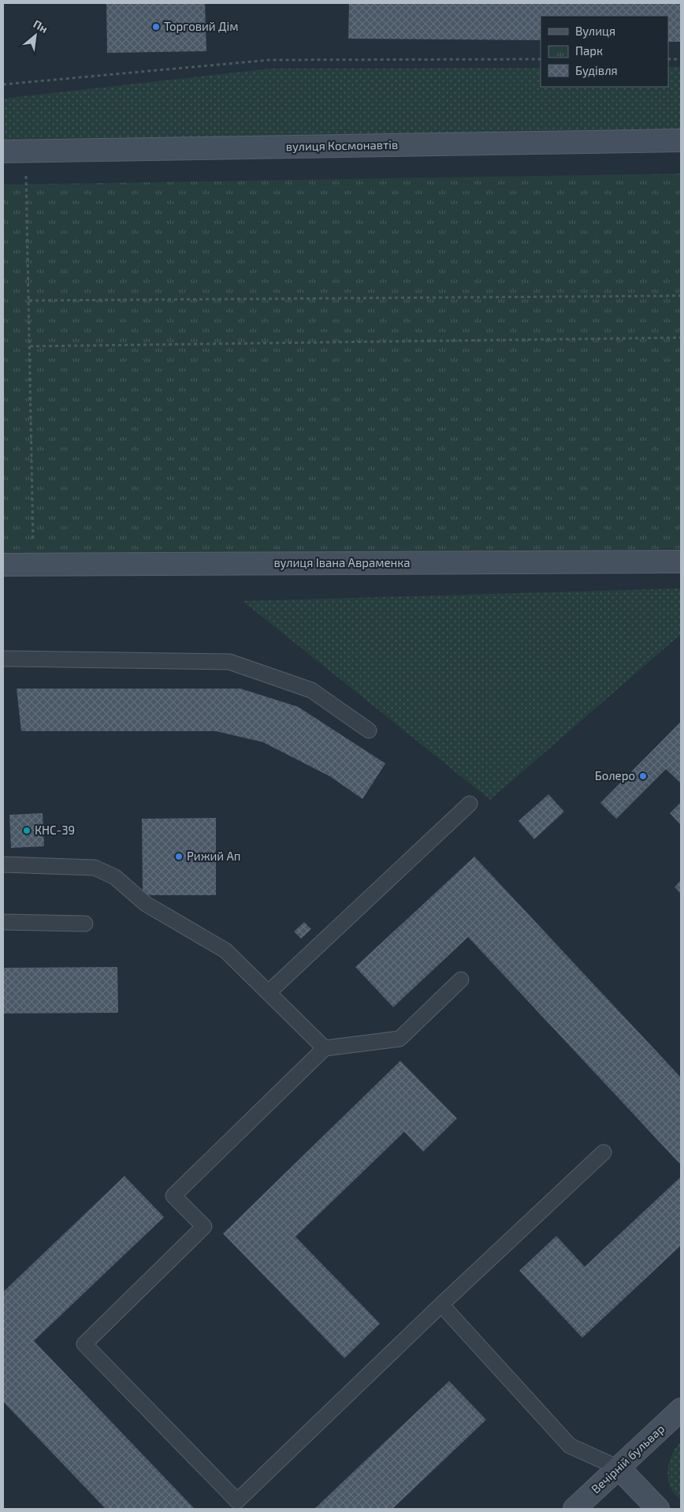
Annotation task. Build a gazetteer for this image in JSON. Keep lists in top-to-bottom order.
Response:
{
  "streets": {
    "street": ["вулиця Космонавтів", "вулиця Івана Авраменка", "Вечірній бульвар"]
  },
  "places": [
    "Торговий Дім",
    "Болеро",
    "КНС-39",
    "Рижий Ап"
  ],
  "legend": ["Вулиця", "Парк", "Будівля"],
  "north": "top right"
}
